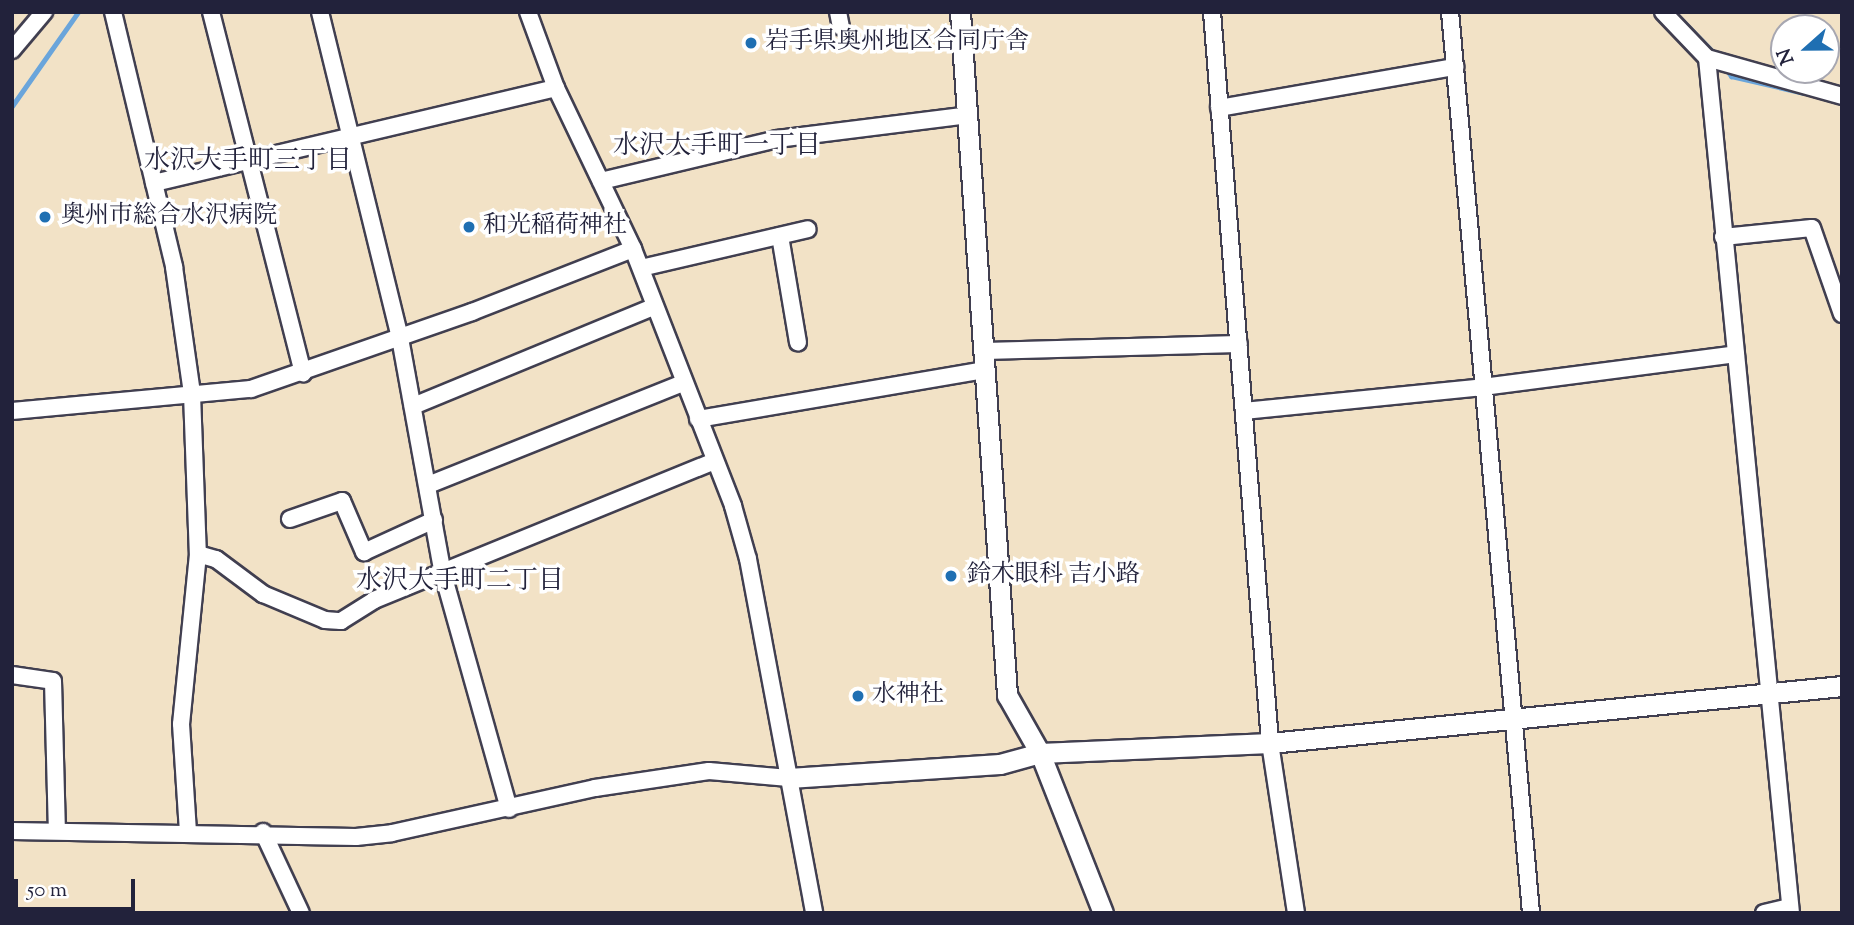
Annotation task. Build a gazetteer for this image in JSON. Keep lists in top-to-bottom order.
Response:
{
  "districts": ["水沢大手町一丁目", "水沢大手町三丁目", "水沢大手町二丁目"],
  "places": [
    "岩手県奥州地区合同庁舎",
    "奥州市総合水沢病院",
    "和光稲荷神社",
    "鈴木眼科 吉小路",
    "水神社"
  ],
  "scale_bar": "50 m",
  "north": "left"
}
